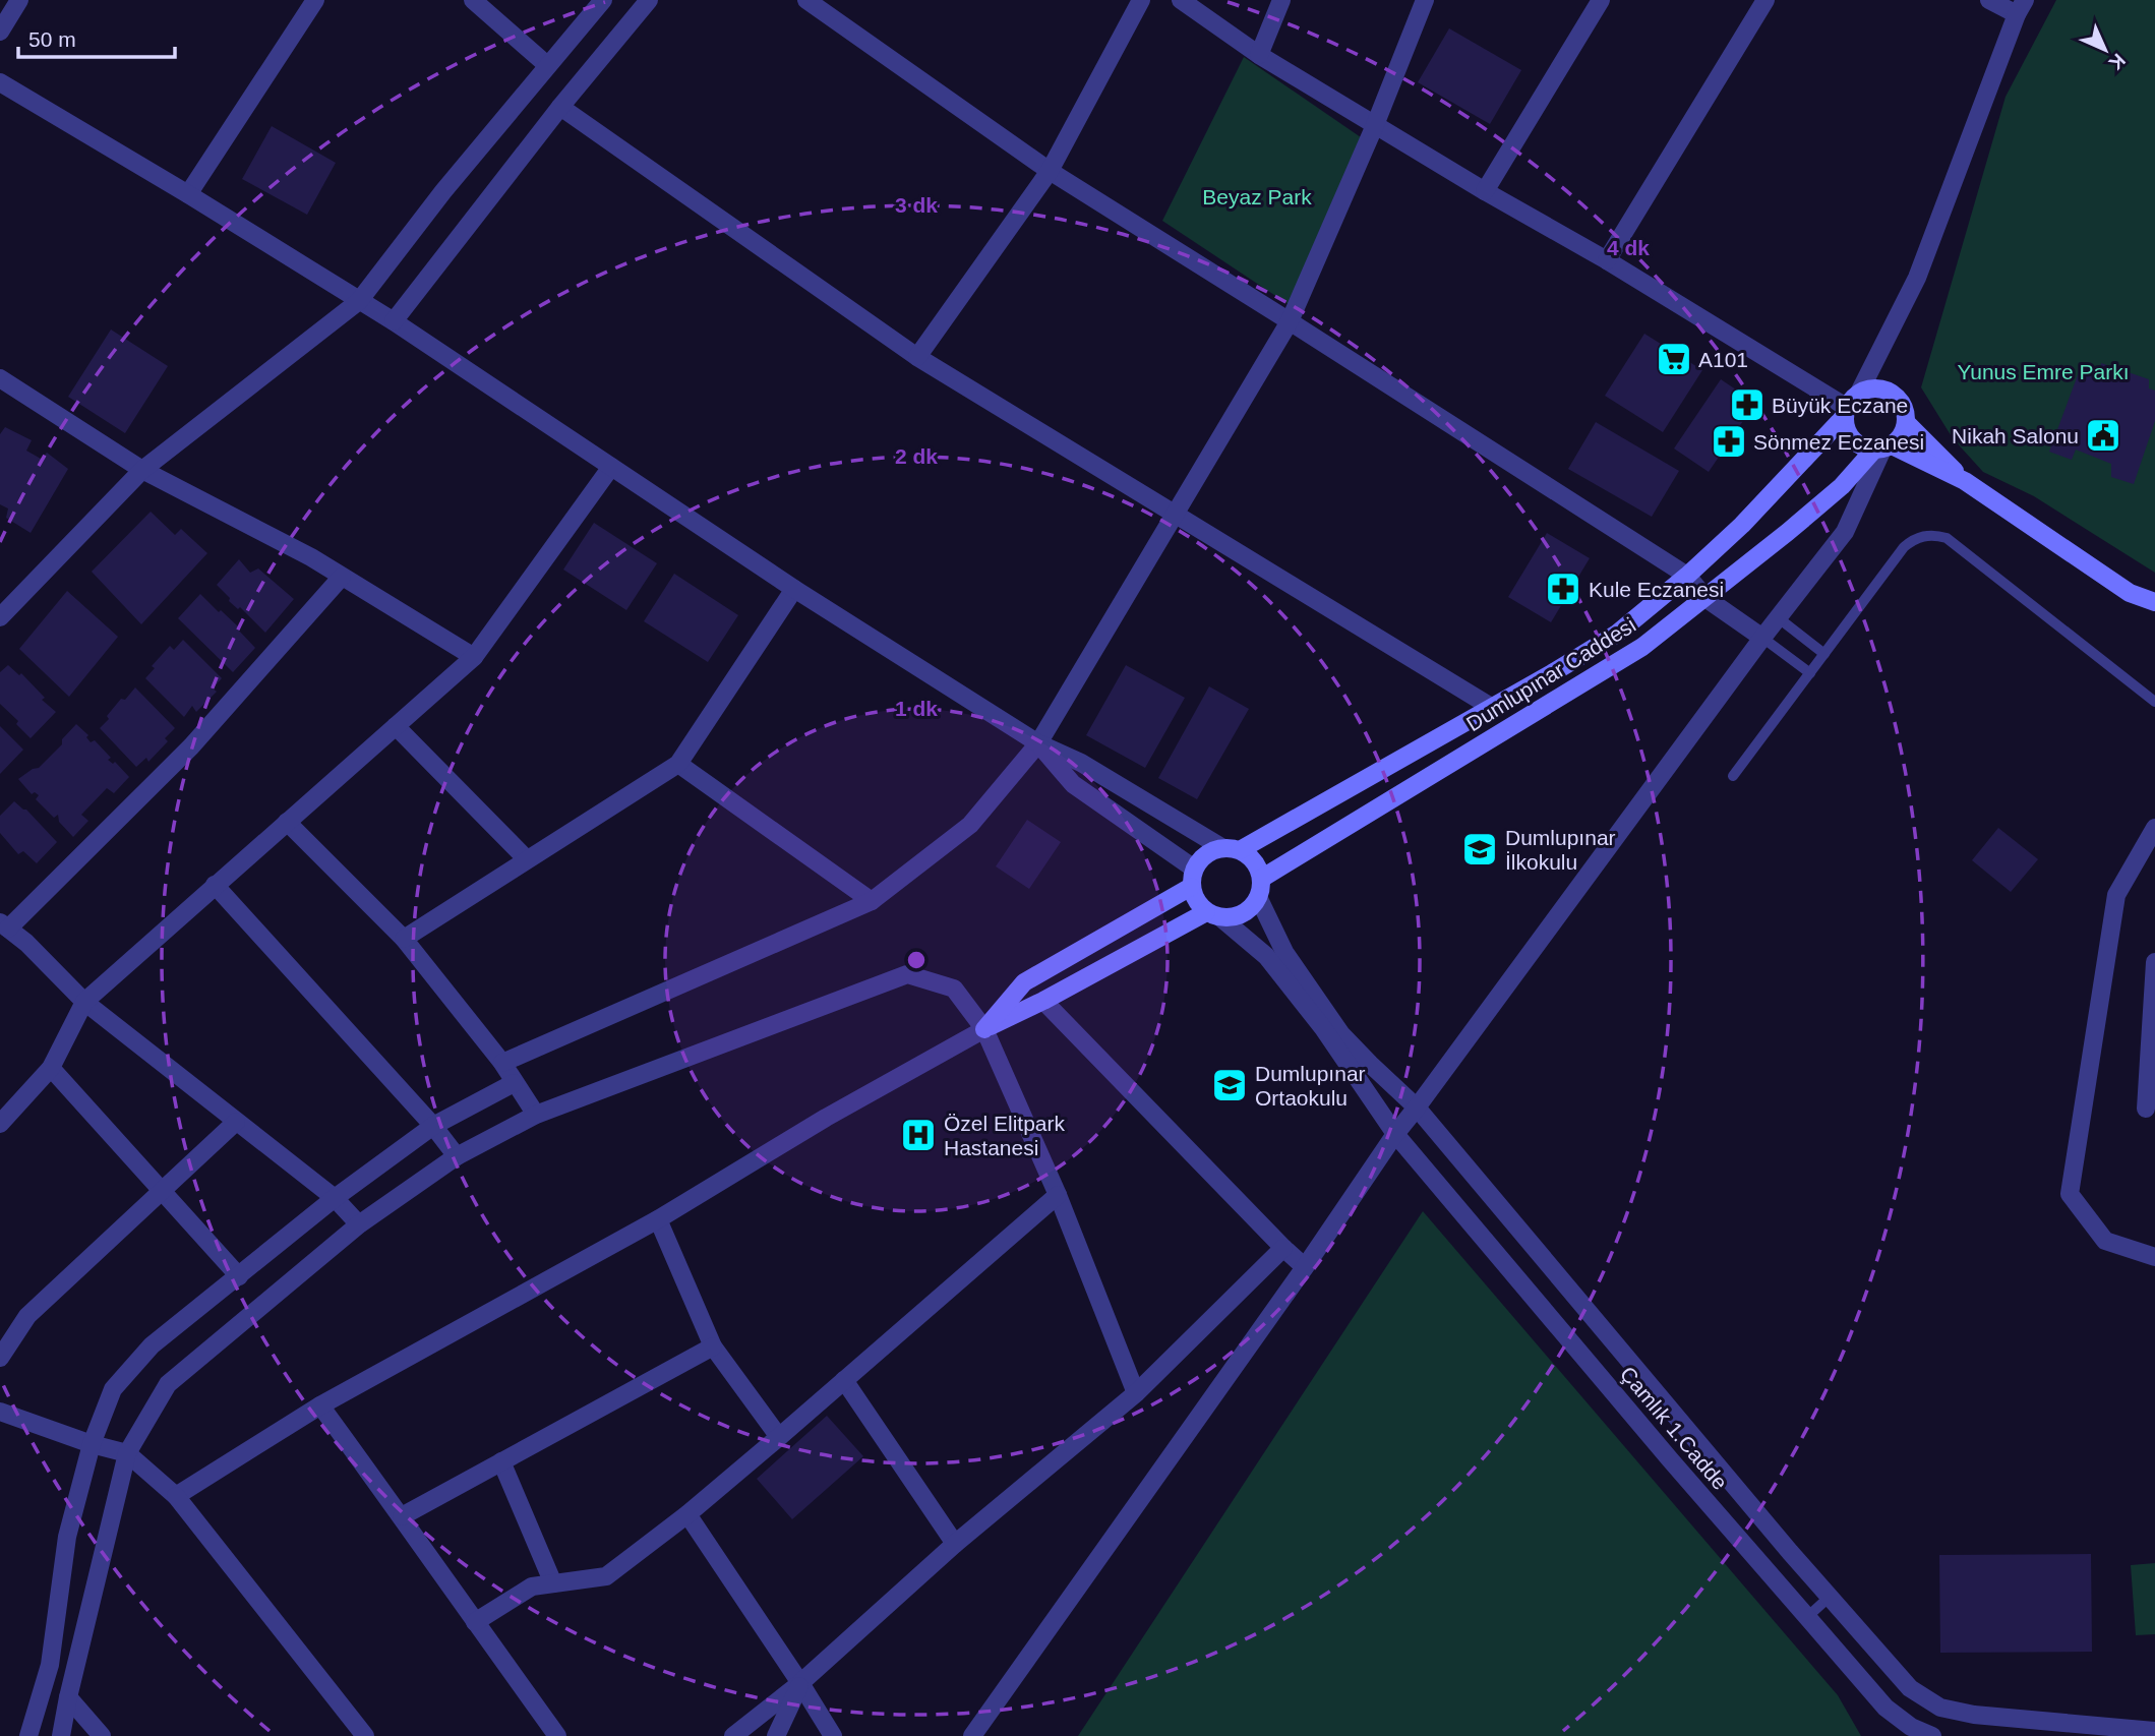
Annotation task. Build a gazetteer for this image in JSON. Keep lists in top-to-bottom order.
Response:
{
  "streets": {
    "main road": ["Dumlupınar Caddesi"],
    "street": ["Çamlık 1.Cadde"]
  },
  "crossings": [
    ["Dumlupınar Caddesi", "Çamlık 1.Cadde"]
  ],
  "parks": ["Beyaz Park", "Yunus Emre Parkı"],
  "places": {
    "supermarket": ["A101"],
    "pharmacy": ["Büyük Eczane", "Sönmez Eczanesi", "Kule Eczanesi"],
    "public building": ["Nikah Salonu"],
    "school or university": ["Dumlupınar İlkokulu", "Dumlupınar Ortaokulu"],
    "hospital": ["Özel Elitpark Hastanesi"]
  },
  "scale_bar": "50 m",
  "north": "bottom right",
  "rings": [
    "3 dk",
    "4 dk",
    "2 dk",
    "1 dk"
  ]
}
